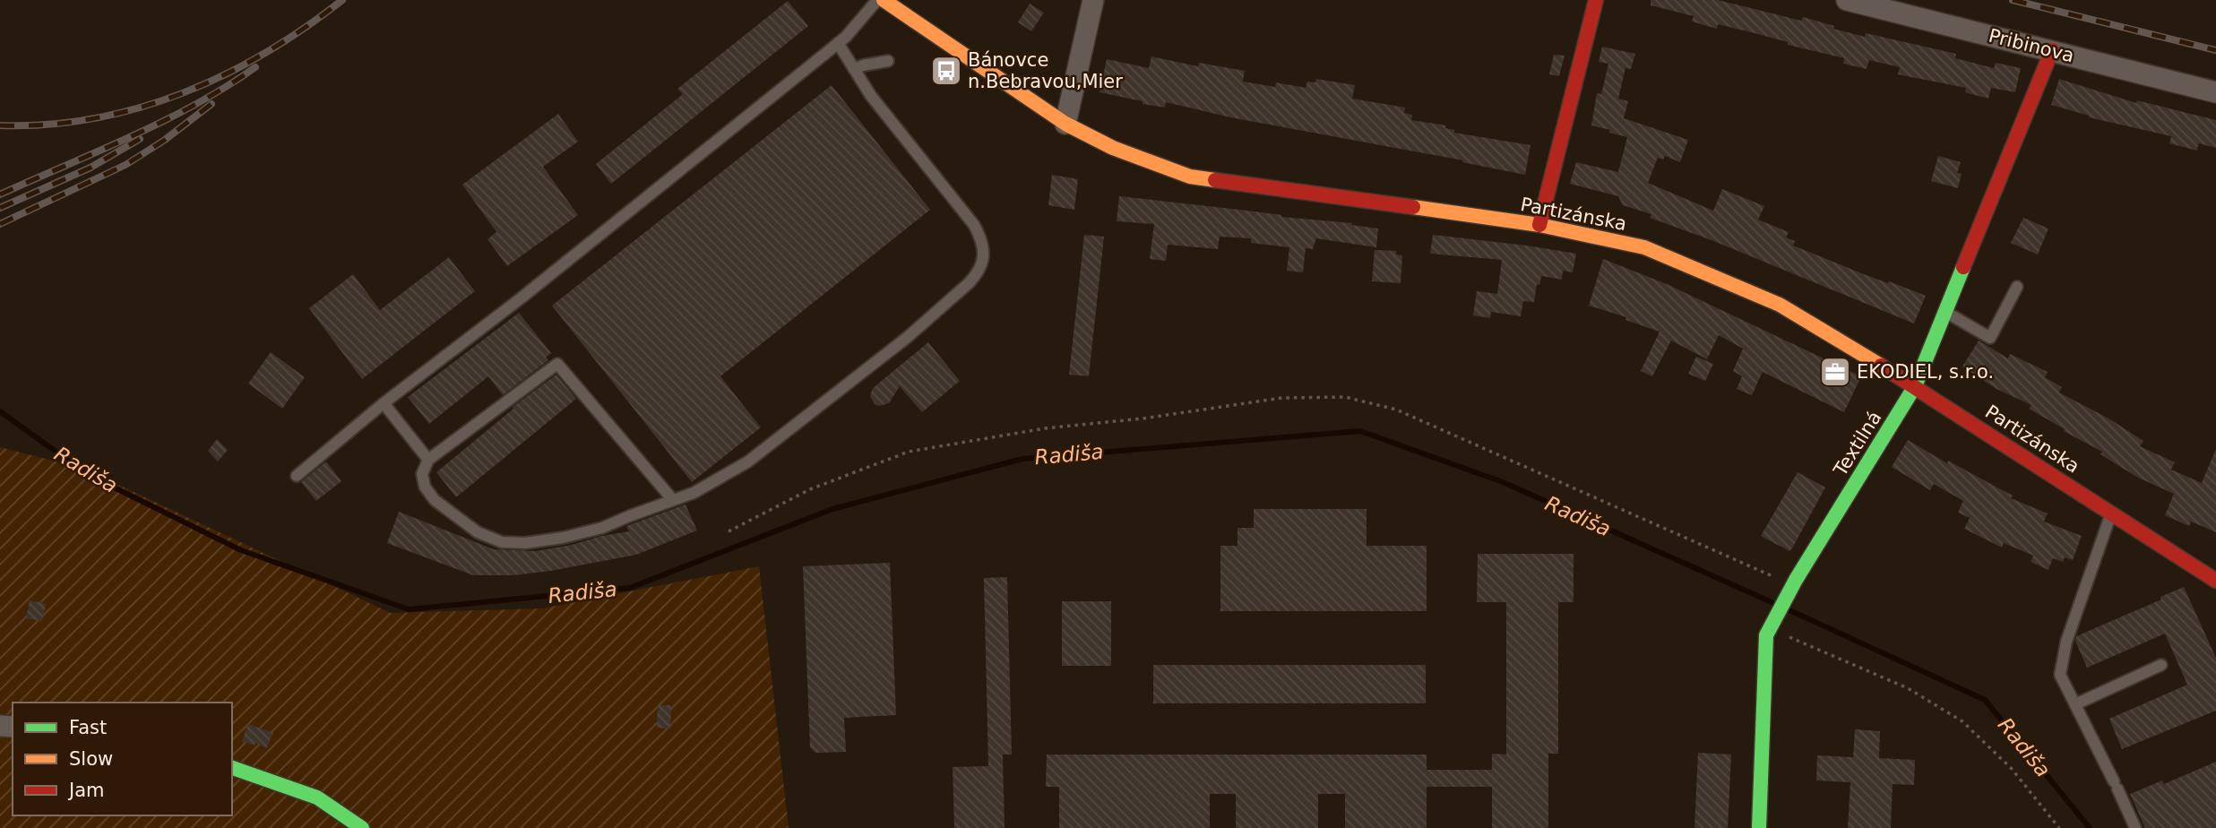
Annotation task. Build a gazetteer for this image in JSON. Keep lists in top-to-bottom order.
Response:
{
  "streets": {
    "street": ["Pribinova", "Partizánska", "Textilná"]
  },
  "crossings": [
    ["Pribinova", "Textilná"],
    ["Partizánska", "Textilná"]
  ],
  "water": ["Radiša"],
  "places": {
    "bus stop": ["Bánovce n.Bebravou,Mier"],
    "office": ["EKODIEL, s.r.o."]
  },
  "legend": ["Fast", "Slow", "Jam"]
}
